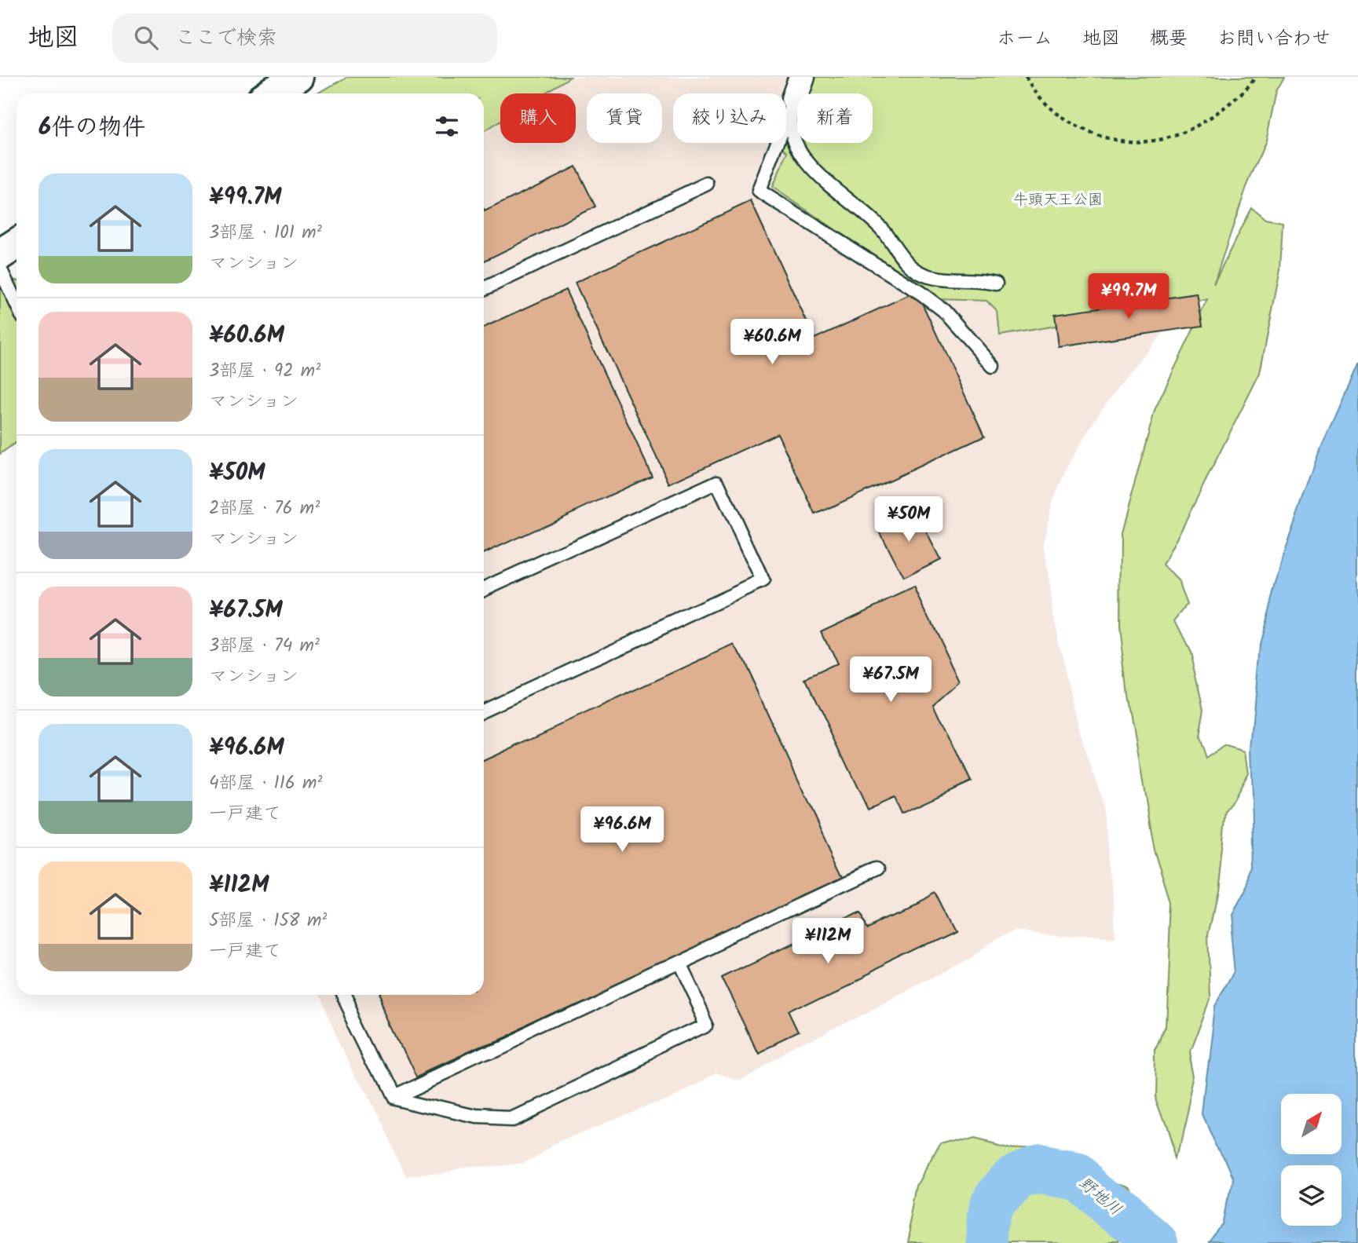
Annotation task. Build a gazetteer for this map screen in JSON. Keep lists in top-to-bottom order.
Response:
{
  "water": ["野地川"],
  "parks": ["牛頭天王公園"],
  "north": "top right",
  "page": {
    "header": "地図",
    "search": "ここで検索",
    "nav": [
      "ホーム",
      "地図",
      "概要",
      "お問い合わせ"
    ],
    "chip": [
      "購入",
      "賃貸",
      "絞り込み",
      "新着"
    ],
    "heading": "6件の物件",
    "list": [
      {
        "name": "¥99.7M",
        "note": "3部屋 · 101 m² · マンション"
      },
      {
        "name": "¥60.6M",
        "note": "3部屋 · 92 m² · マンション"
      },
      {
        "name": "¥50M",
        "note": "2部屋 · 76 m² · マンション"
      },
      {
        "name": "¥67.5M",
        "note": "3部屋 · 74 m² · マンション"
      },
      {
        "name": "¥96.6M",
        "note": "4部屋 · 116 m² · 一戸建て"
      },
      {
        "name": "¥112M",
        "note": "5部屋 · 158 m² · 一戸建て"
      }
    ],
    "price": [
      "¥99.7M",
      "¥60.6M",
      "¥50M",
      "¥67.5M",
      "¥96.6M",
      "¥112M"
    ]
  }
}
